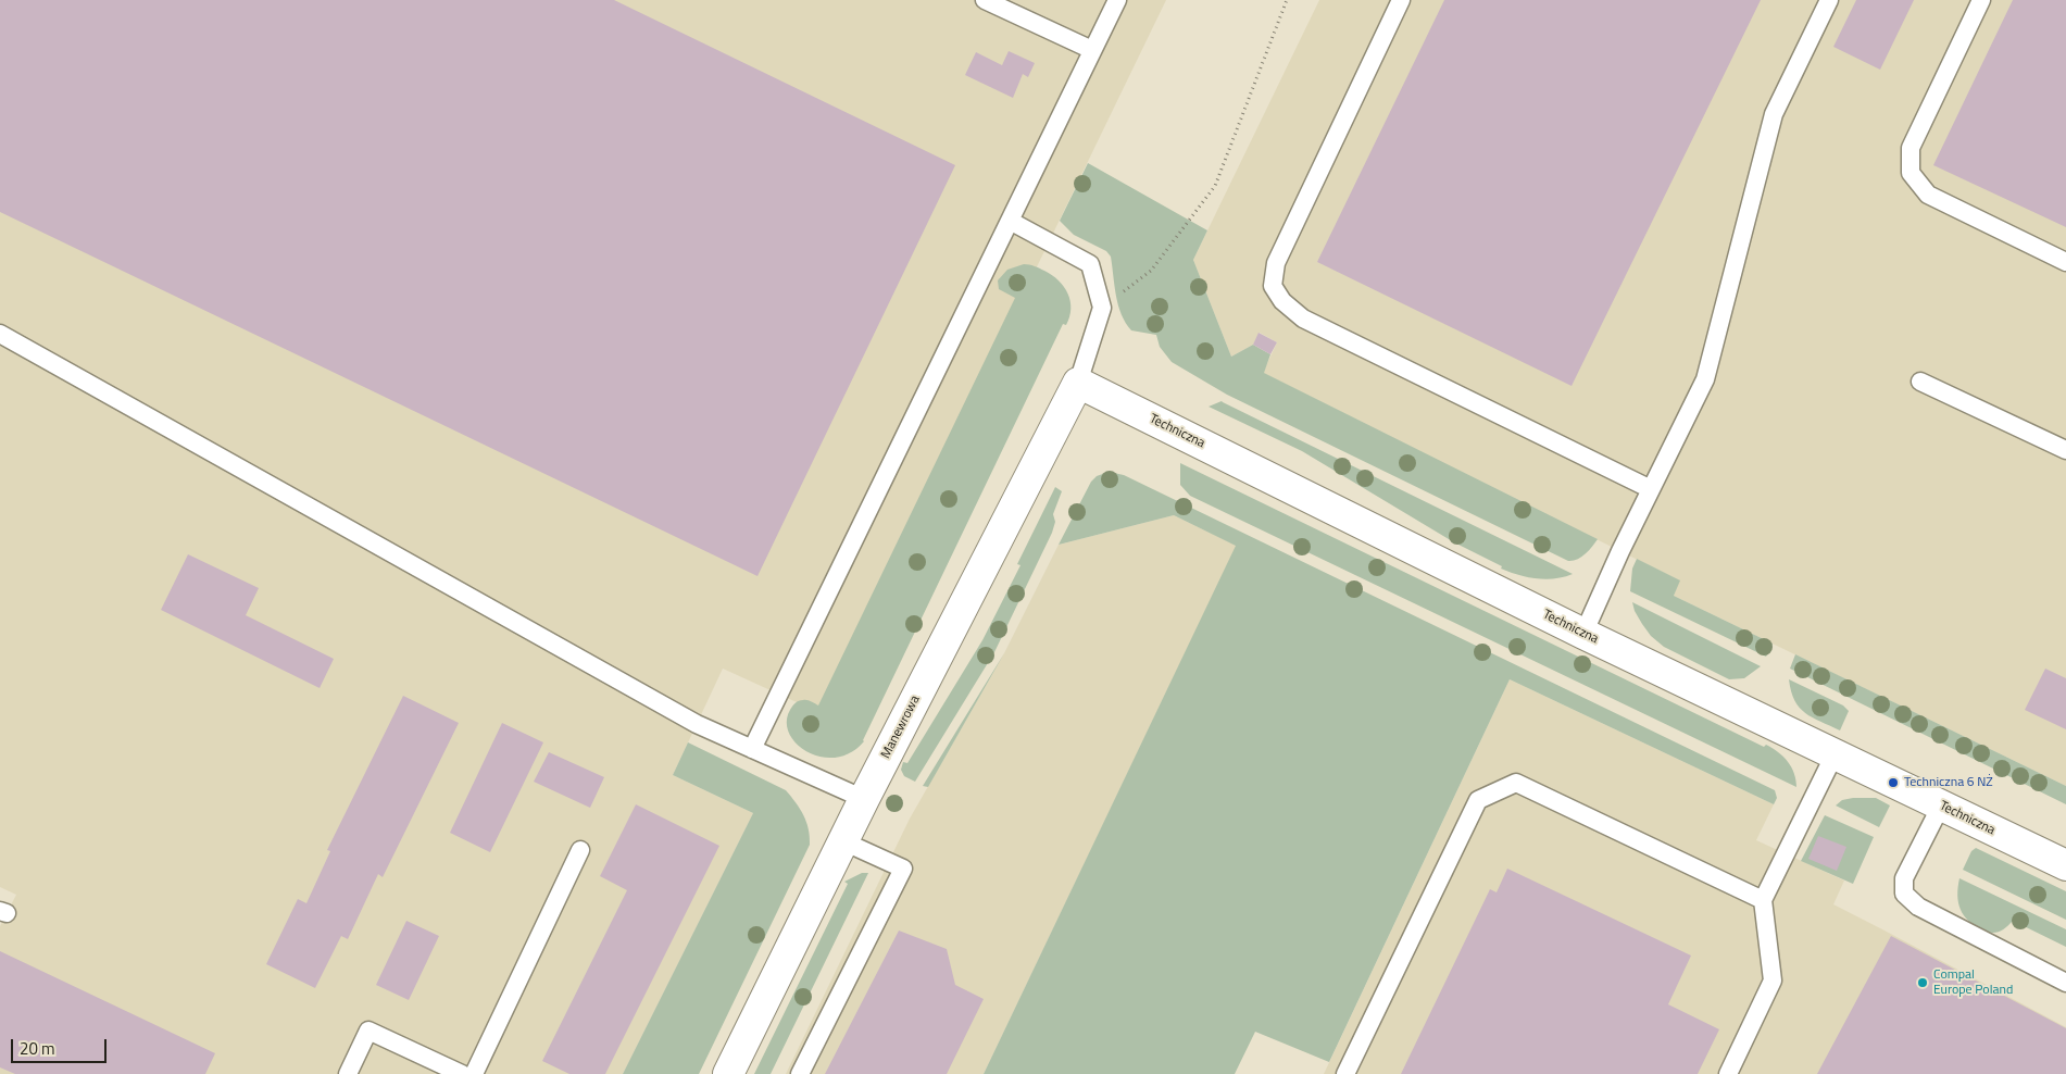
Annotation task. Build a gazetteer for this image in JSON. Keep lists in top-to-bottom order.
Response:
{
  "streets": {
    "street": ["Techniczna", "Manewrowa"]
  },
  "crossings": [
    ["Techniczna", "Manewrowa"]
  ],
  "places": ["Techniczna 6 NŻ", "Compal Europe Poland"],
  "scale_bar": "20 m"
}
